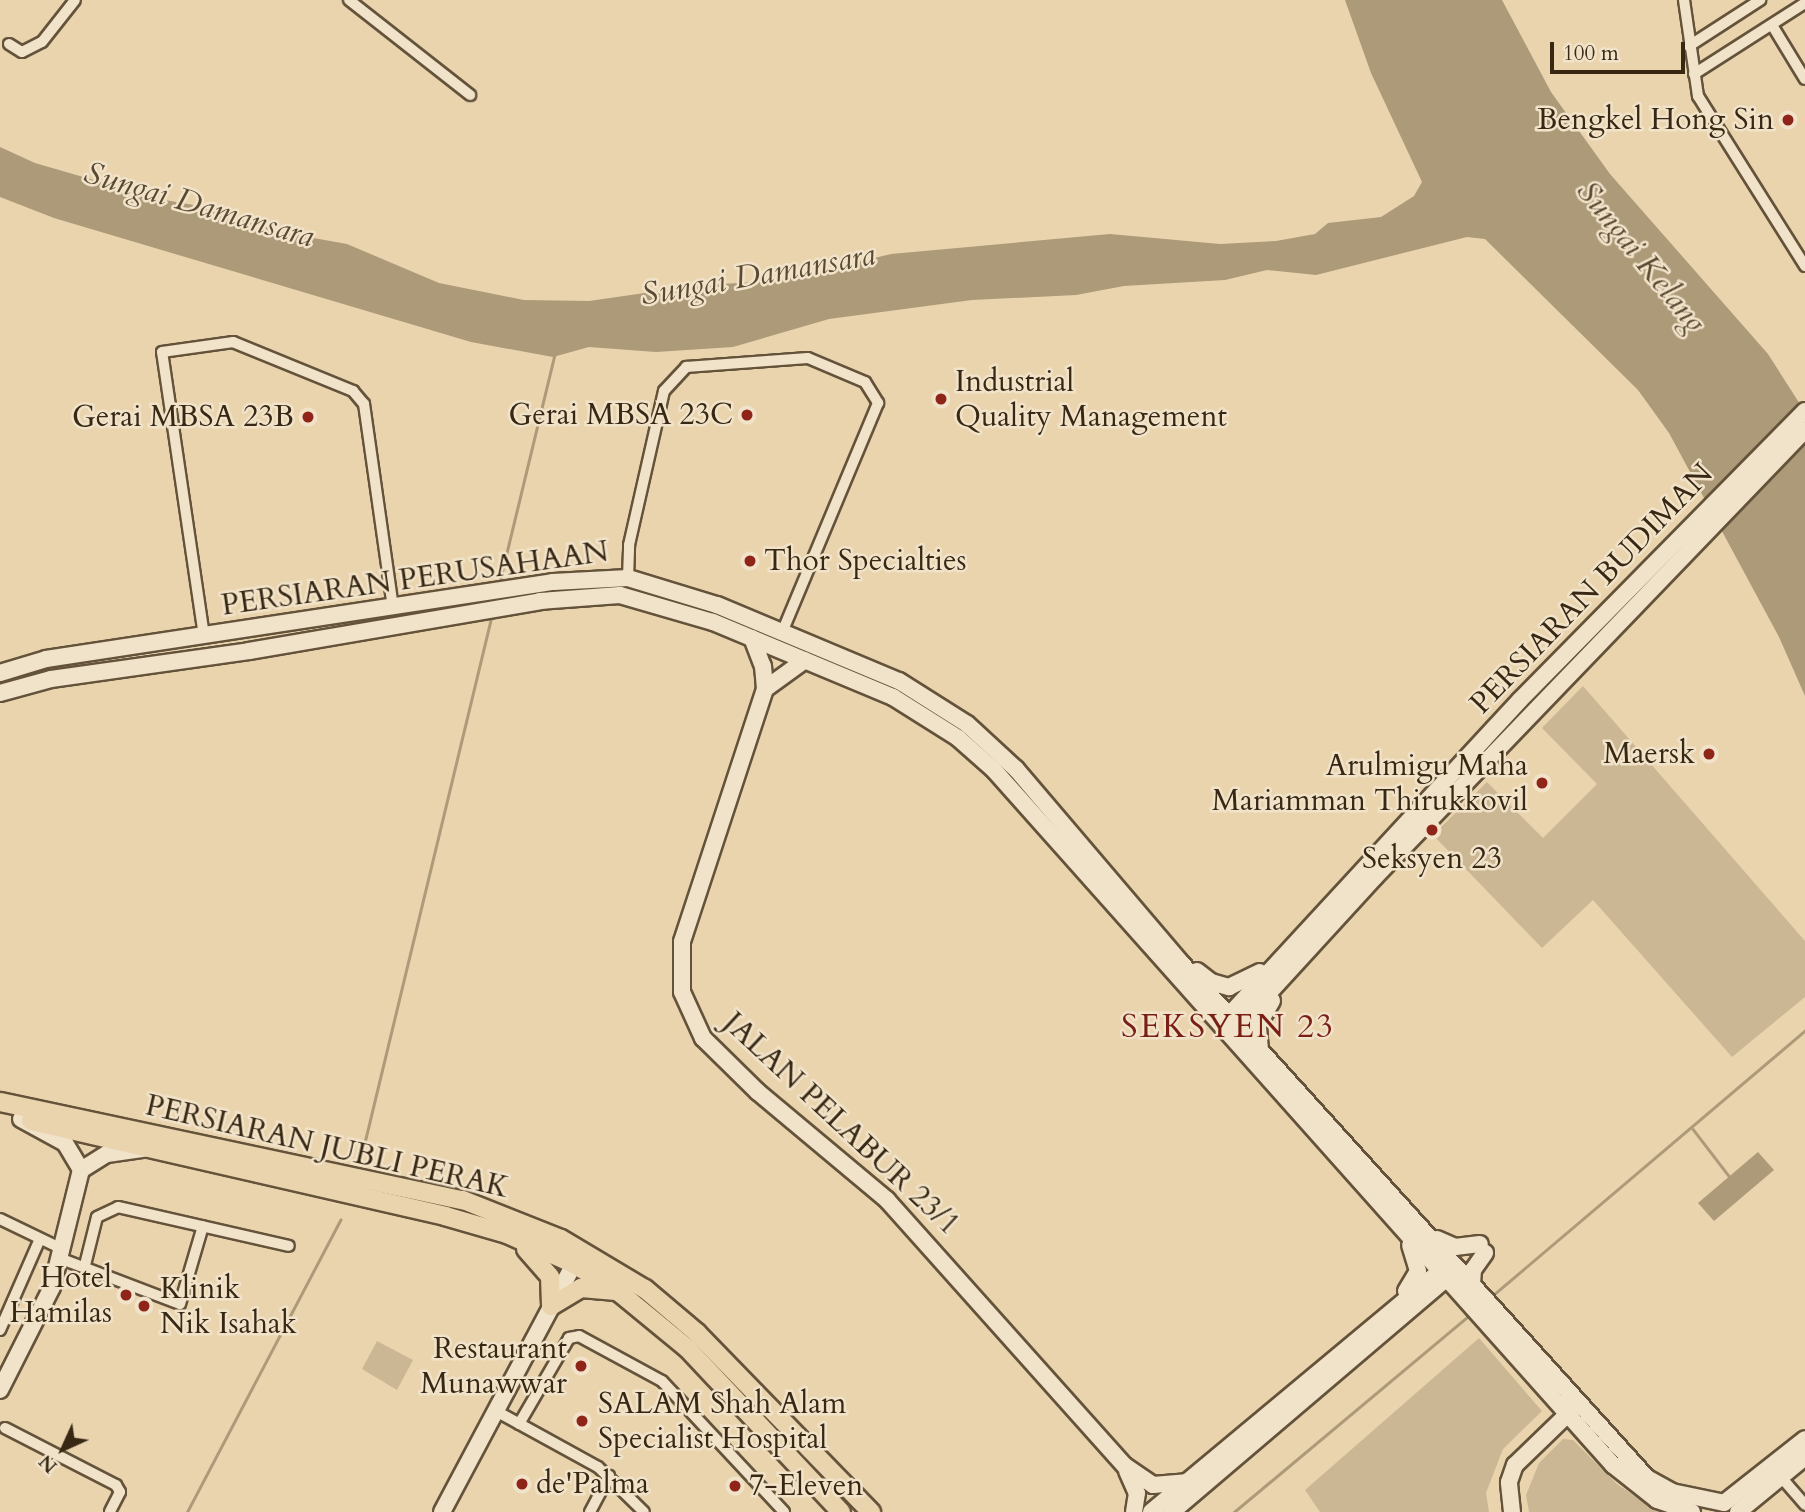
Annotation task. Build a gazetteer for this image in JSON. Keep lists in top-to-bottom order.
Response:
{
  "streets": {
    "main road": [
      "PERSIARAN PERUSAHAAN",
      "PERSIARAN BUDIMAN",
      "JALAN PELABUR 23/1",
      "PERSIARAN JUBLI PERAK"
    ]
  },
  "crossings": [
    ["PERSIARAN PERUSAHAAN", "PERSIARAN BUDIMAN"],
    ["PERSIARAN PERUSAHAAN", "JALAN PELABUR 23/1"]
  ],
  "districts": ["SEKSYEN 23"],
  "water": ["Sungai Damansara", "Sungai Kelang"],
  "places": [
    "Bengkel Hong Sin",
    "Industrial Quality Management",
    "Gerai MBSA 23C",
    "Gerai MBSA 23B",
    "Thor Specialties",
    "Maersk",
    "Arulmigu Maha Mariamman Thirukkovil",
    "Seksyen 23",
    "Hotel Hamilas",
    "Klinik Nik Isahak",
    "Restaurant Munawwar",
    "SALAM Shah Alam Specialist Hospital",
    "de'Palma",
    "7-Eleven"
  ],
  "scale_bar": "100 m",
  "north": "bottom left"
}
